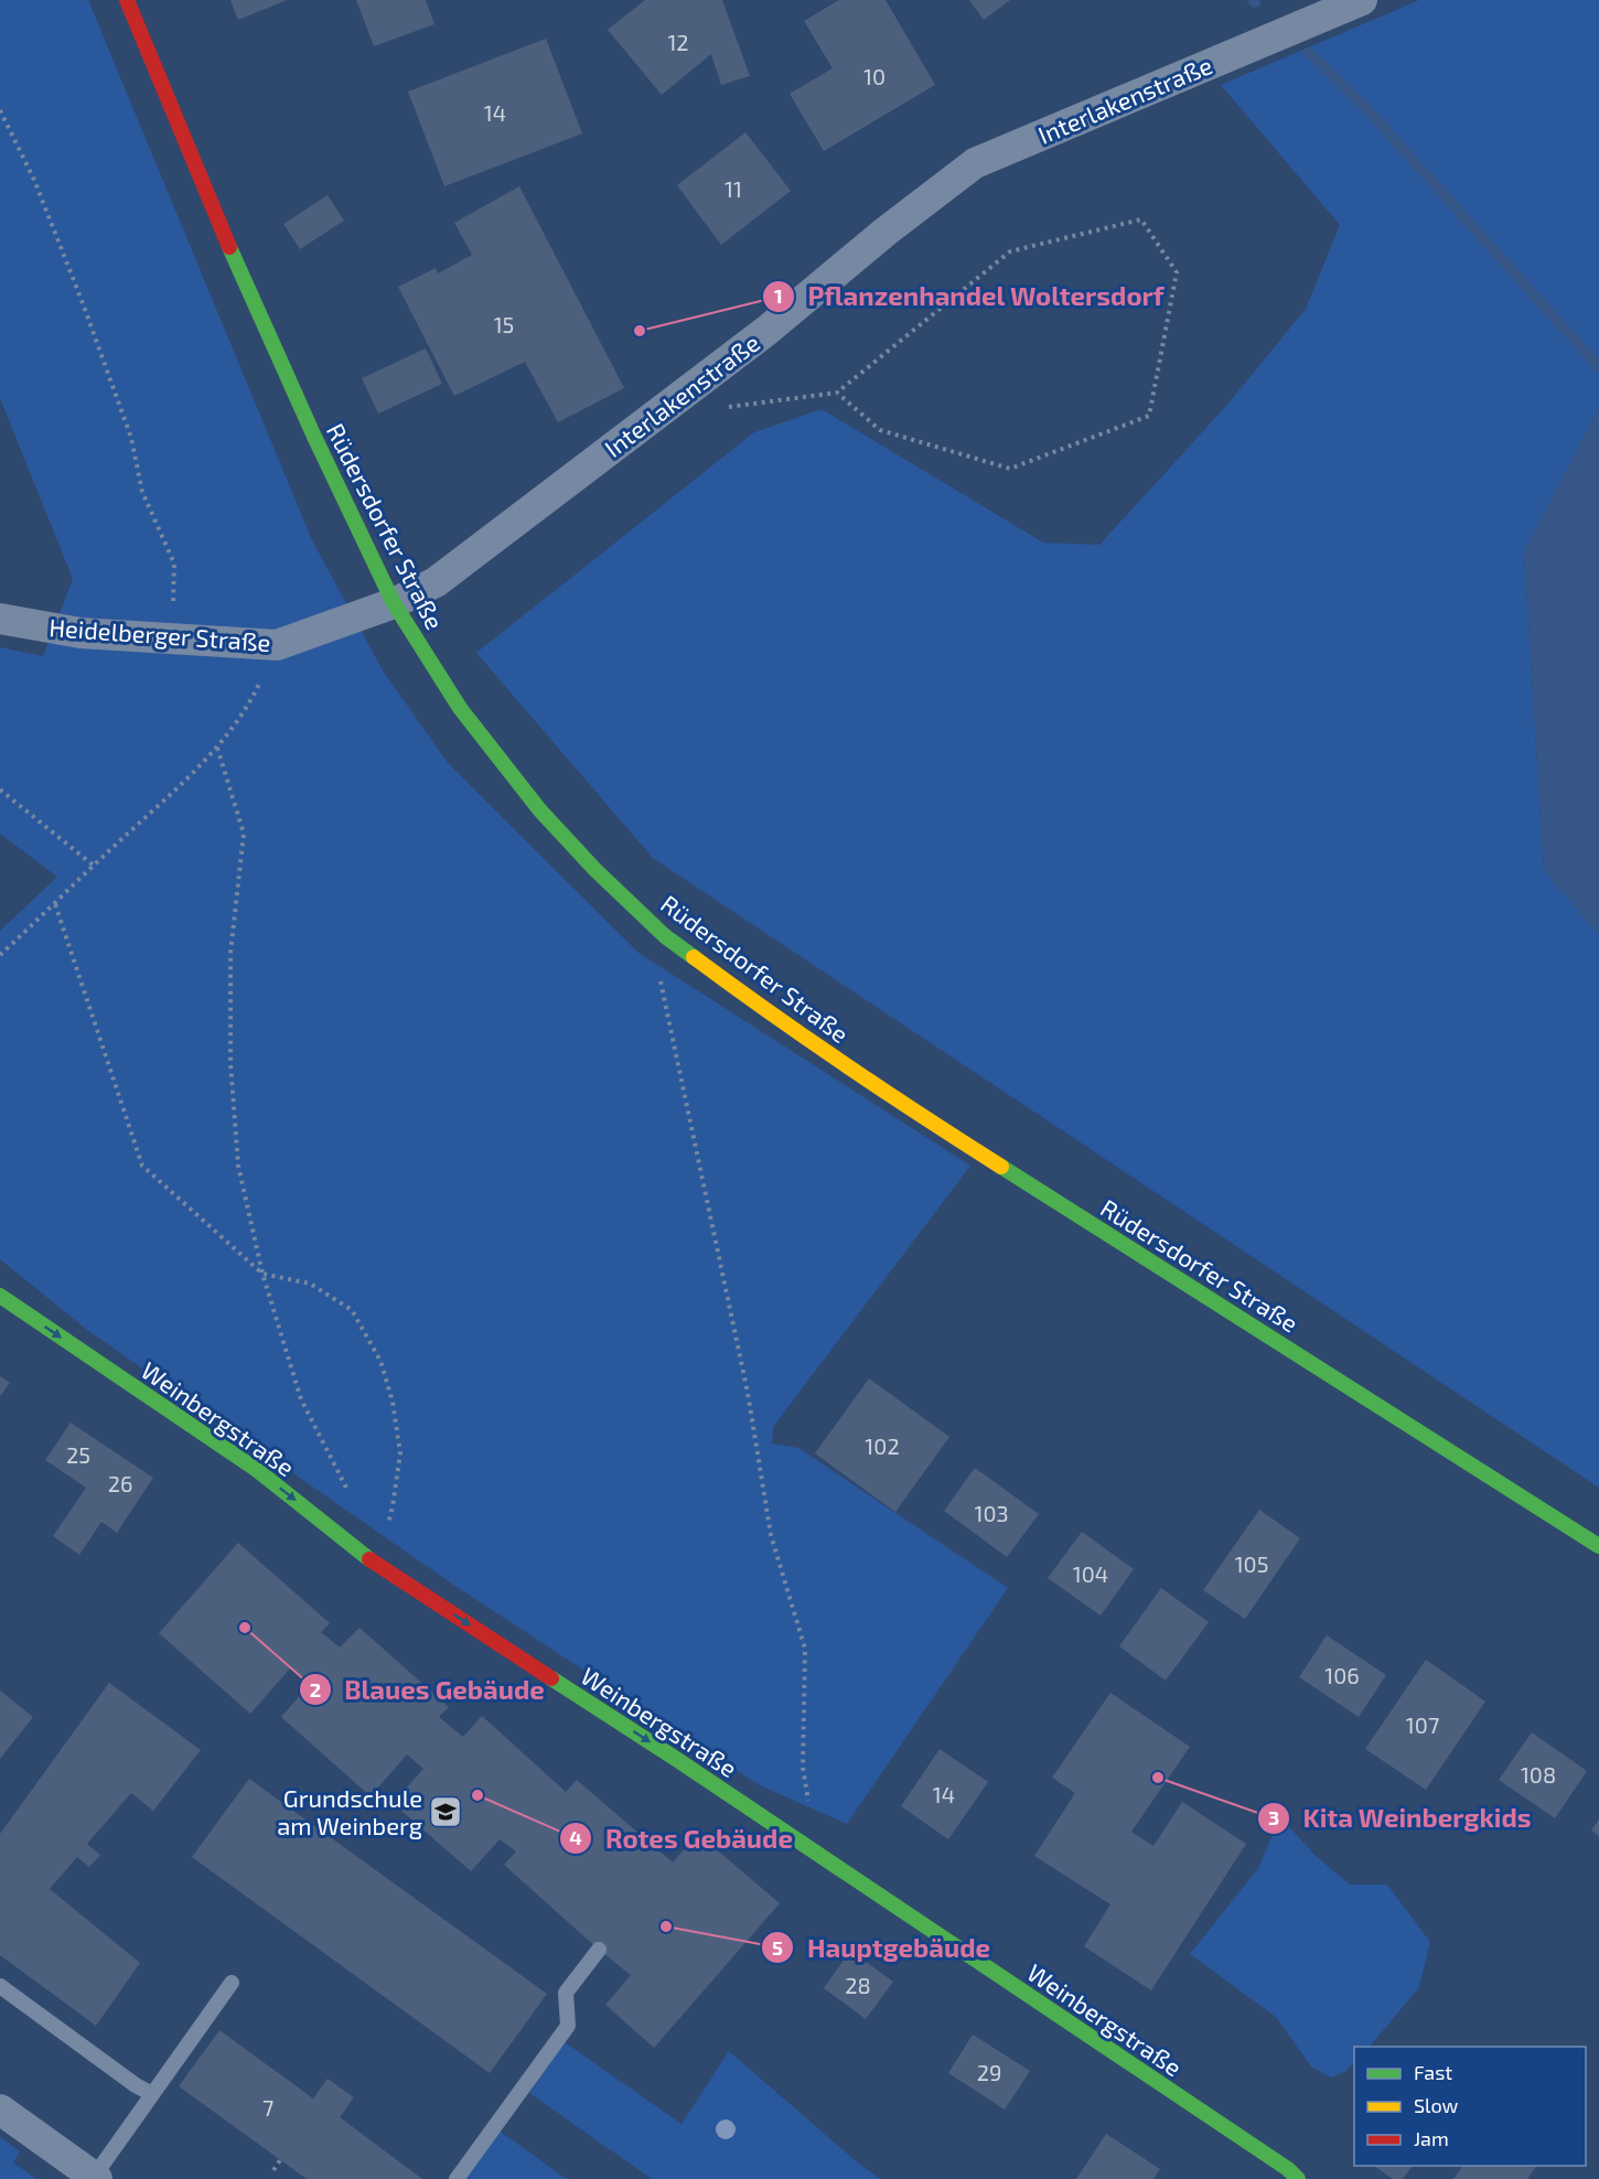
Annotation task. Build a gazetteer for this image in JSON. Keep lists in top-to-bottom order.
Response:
{
  "streets": {
    "main road": ["Rüdersdorfer Straße", "Weinbergstraße"],
    "street": ["Interlakenstraße", "Heidelberger Straße"]
  },
  "crossings": [
    ["Interlakenstraße", "Rüdersdorfer Straße"],
    ["Interlakenstraße", "Heidelberger Straße"],
    ["Rüdersdorfer Straße", "Heidelberger Straße"]
  ],
  "one_way": ["Weinbergstraße"],
  "places": {
    "other": [
      "Pflanzenhandel Woltersdorf",
      "Blaues Gebäude",
      "Kita Weinbergkids",
      "Rotes Gebäude",
      "Hauptgebäude"
    ],
    "school or university": ["Grundschule am Weinberg"]
  },
  "house_numbers": [
    "12",
    "10",
    "14",
    "11",
    "15",
    "102",
    "25",
    "26",
    "103",
    "105",
    "104",
    "106",
    "107",
    "108",
    "14",
    "28",
    "29",
    "7"
  ],
  "legend": ["Fast", "Slow", "Jam"]
}
